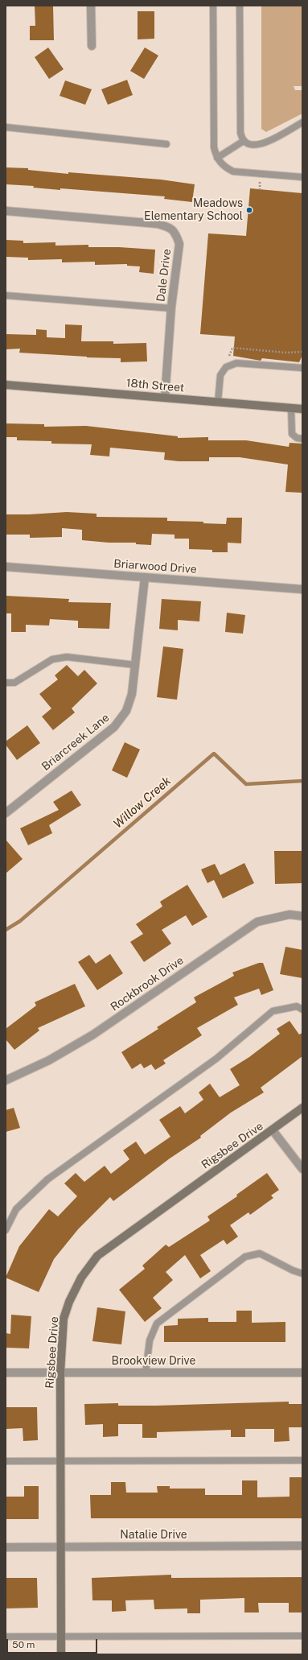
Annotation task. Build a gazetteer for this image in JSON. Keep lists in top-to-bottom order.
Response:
{
  "streets": {
    "street": [
      "Dale Drive",
      "18th Street",
      "Briarwood Drive",
      "Briarcreek Lane",
      "Rockbrook Drive",
      "Rigsbee Drive",
      "Brookview Drive",
      "Natalie Drive"
    ]
  },
  "crossings": [
    ["Dale Drive", "18th Street"],
    ["Briarwood Drive", "Briarcreek Lane"],
    ["Rigsbee Drive", "Brookview Drive"],
    ["Rigsbee Drive", "Natalie Drive"]
  ],
  "water": ["Willow Creek"],
  "places": ["Meadows Elementary School"],
  "scale_bar": "50 m"
}
